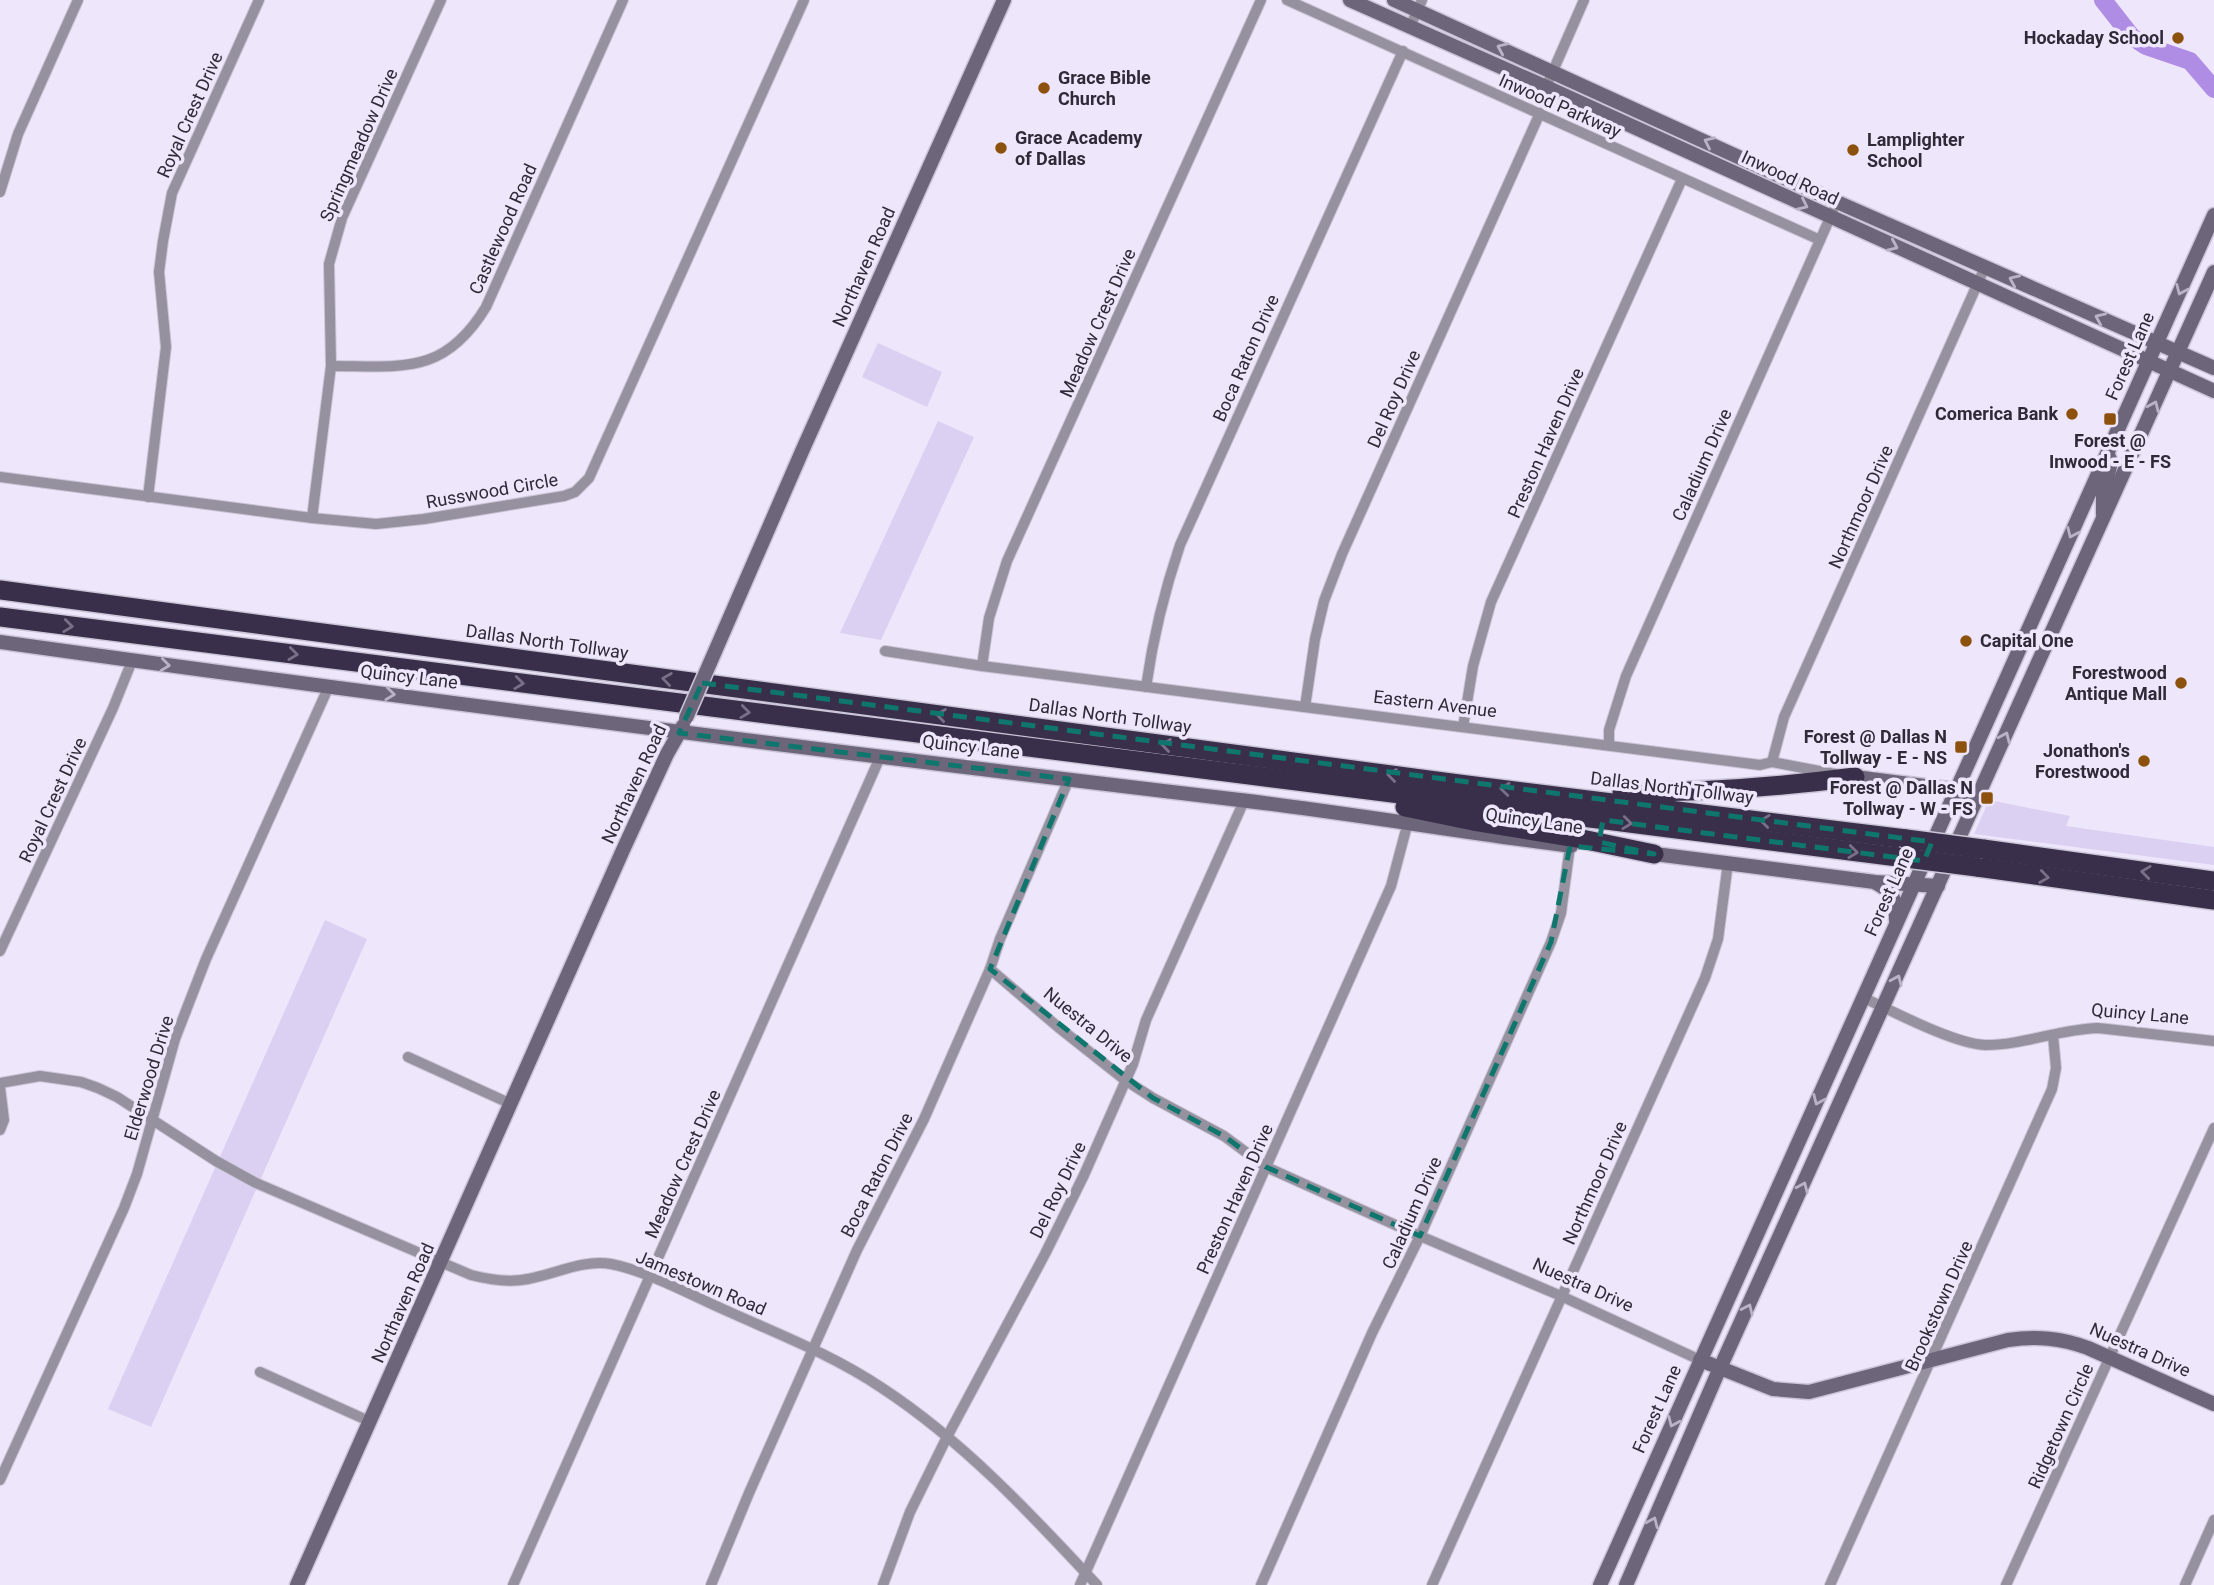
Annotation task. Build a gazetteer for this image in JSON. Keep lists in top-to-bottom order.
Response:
{
  "streets": {
    "highway": ["Dallas North Tollway"],
    "main road": [
      "Inwood Road",
      "Northaven Road",
      "Forest Lane",
      "Quincy Lane",
      "Eastern Avenue",
      "Nuestra Drive"
    ],
    "street": [
      "Inwood Parkway",
      "Royal Crest Drive",
      "Springmeadow Drive",
      "Castlewood Road",
      "Meadow Crest Drive",
      "Boca Raton Drive",
      "Del Roy Drive",
      "Preston Haven Drive",
      "Caladium Drive",
      "Russwood Circle",
      "Northmoor Drive",
      "Elderwood Drive",
      "Jamestown Road",
      "Brookstown Drive",
      "Ridgetown Circle"
    ]
  },
  "crossings": [
    ["Inwood Parkway", "Boca Raton Drive"],
    ["Inwood Parkway", "Del Roy Drive"],
    ["Inwood Parkway", "Preston Haven Drive"],
    ["Inwood Parkway", "Caladium Drive"],
    ["Royal Crest Drive", "Russwood Circle"],
    ["Royal Crest Drive", "Quincy Lane"],
    ["Springmeadow Drive", "Castlewood Road"],
    ["Springmeadow Drive", "Russwood Circle"],
    ["Inwood Road", "Forest Lane"],
    ["Inwood Road", "Caladium Drive"],
    ["Inwood Road", "Northmoor Drive"],
    ["Northaven Road", "Quincy Lane"],
    ["Northaven Road", "Jamestown Road"],
    ["Meadow Crest Drive", "Quincy Lane"],
    ["Meadow Crest Drive", "Eastern Avenue"],
    ["Meadow Crest Drive", "Jamestown Road"],
    ["Forest Lane", "Quincy Lane"],
    ["Forest Lane", "Eastern Avenue"],
    ["Forest Lane", "Nuestra Drive"],
    ["Boca Raton Drive", "Quincy Lane"],
    ["Boca Raton Drive", "Eastern Avenue"],
    ["Boca Raton Drive", "Nuestra Drive"],
    ["Boca Raton Drive", "Jamestown Road"],
    ["Del Roy Drive", "Quincy Lane"],
    ["Del Roy Drive", "Eastern Avenue"],
    ["Del Roy Drive", "Nuestra Drive"],
    ["Del Roy Drive", "Jamestown Road"],
    ["Preston Haven Drive", "Quincy Lane"],
    ["Preston Haven Drive", "Eastern Avenue"],
    ["Preston Haven Drive", "Nuestra Drive"],
    ["Preston Haven Drive", "Jamestown Road"],
    ["Caladium Drive", "Quincy Lane"],
    ["Caladium Drive", "Eastern Avenue"],
    ["Caladium Drive", "Nuestra Drive"],
    ["Northmoor Drive", "Quincy Lane"],
    ["Northmoor Drive", "Eastern Avenue"],
    ["Northmoor Drive", "Nuestra Drive"],
    ["Quincy Lane", "Elderwood Drive"],
    ["Quincy Lane", "Brookstown Drive"],
    ["Nuestra Drive", "Brookstown Drive"],
    ["Nuestra Drive", "Ridgetown Circle"],
    ["Elderwood Drive", "Jamestown Road"]
  ],
  "places": {
    "other": [
      "Hockaday School",
      "Grace Bible Church",
      "Grace Academy of Dallas",
      "Lamplighter School",
      "Comerica Bank",
      "Capital One",
      "Forestwood Antique Mall",
      "Jonathon's Forestwood"
    ],
    "transit": ["Forest @ Inwood - E - FS", "Forest @ Dallas N Tollway - E - NS", "Forest @ Dallas N Tollway - W - FS"]
  }
}
